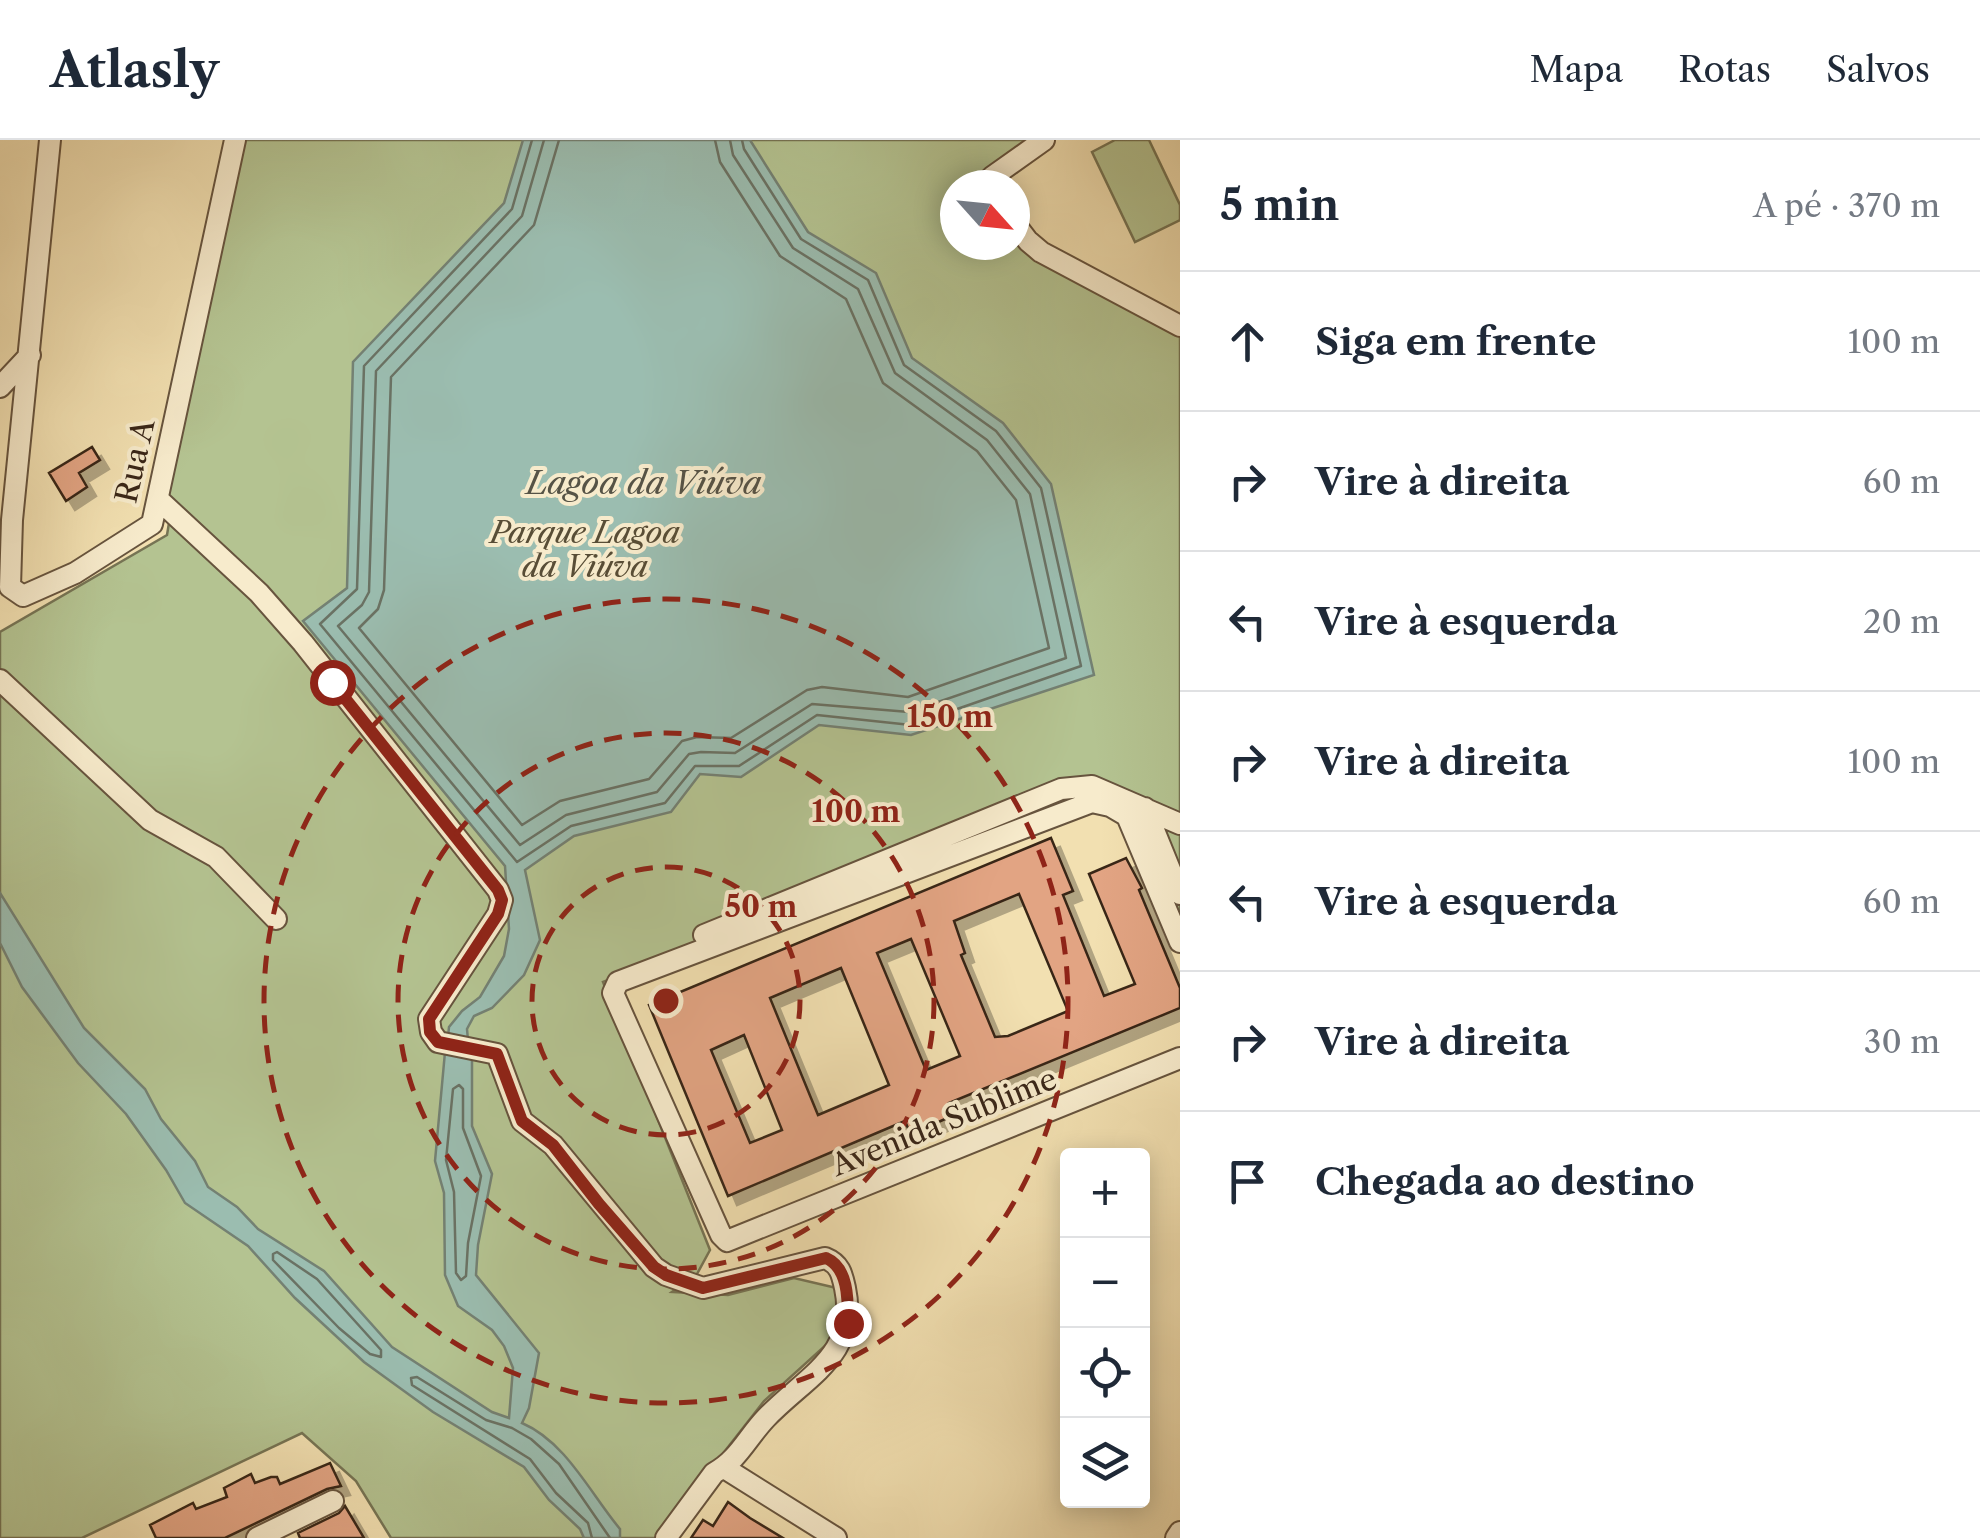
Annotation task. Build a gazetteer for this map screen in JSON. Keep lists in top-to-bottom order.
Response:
{
  "streets": {
    "street": ["Rua A", "Avenida Sublime"]
  },
  "water": ["Lagoa da Viúva"],
  "parks": ["Parque Lagoa da Viúva"],
  "north": "bottom right",
  "page": {
    "header": "Atlasly",
    "nav": ["Mapa", "Rotas", "Salvos"],
    "heading": ["5 min", "A pé · 370 m"],
    "list": [
      ["Siga em frente", "100 m"],
      ["Vire à direita", "60 m"],
      ["Vire à esquerda", "20 m"],
      ["Vire à direita", "100 m"],
      ["Vire à esquerda", "60 m"],
      ["Vire à direita", "30 m"],
      "Chegada ao destino"
    ],
    "map_buttons": ["+", "−"]
  },
  "rings": ["150 m", "100 m", "50 m"]
}
